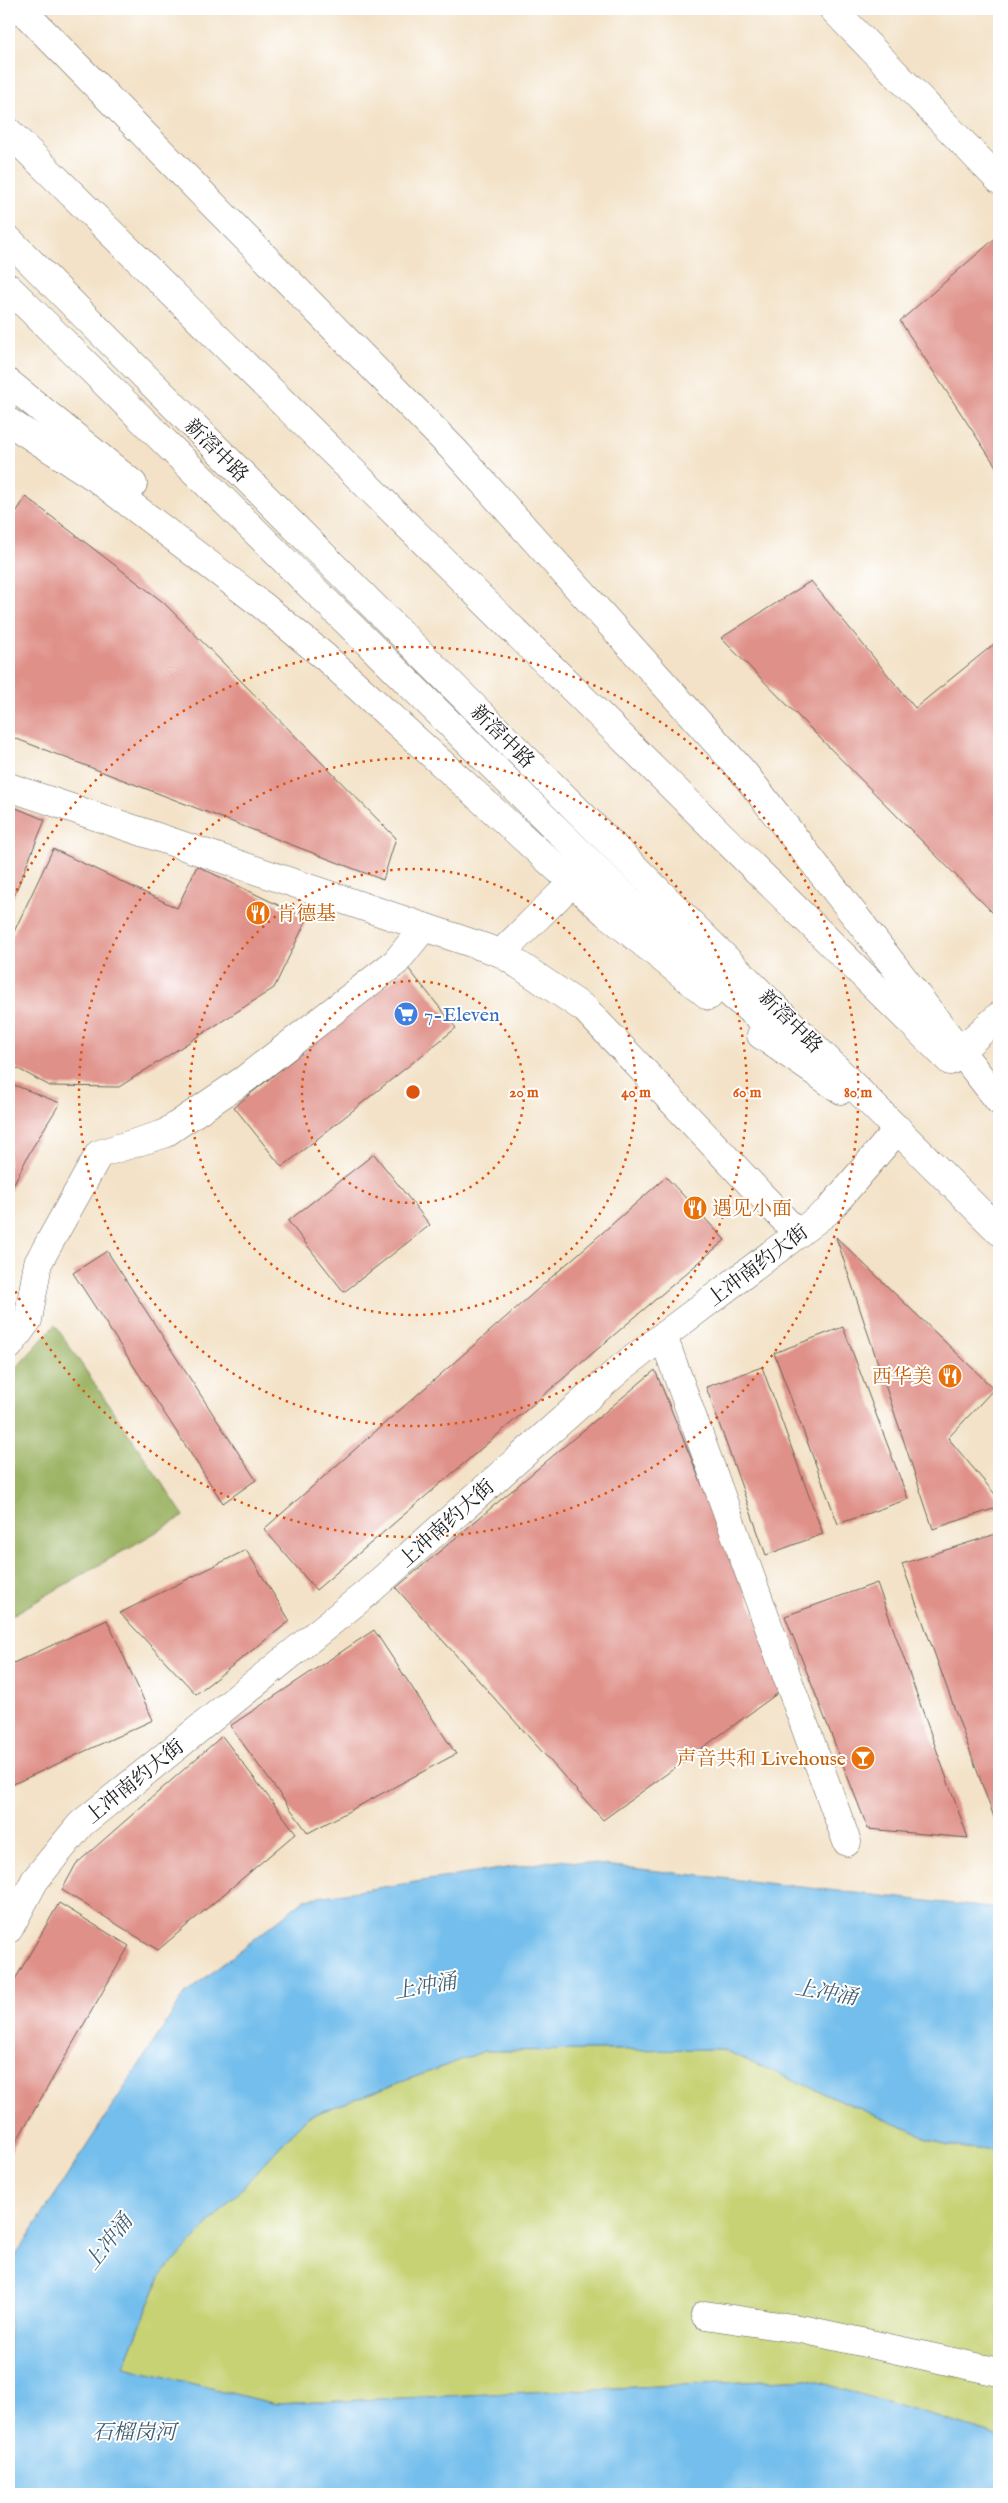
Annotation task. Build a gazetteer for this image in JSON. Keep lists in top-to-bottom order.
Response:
{
  "streets": {
    "main road": ["新滘中路", "上冲南约大街"]
  },
  "crossings": [
    ["新滘中路", "上冲南约大街"]
  ],
  "water": ["上冲涌", "石榴岗河"],
  "places": {
    "restaurant": ["肯德基", "遇见小面", "西华美"],
    "supermarket": ["7-Eleven"],
    "bar": ["声音共和 Livehouse"]
  },
  "rings": [
    "20 m",
    "40 m",
    "60 m",
    "80 m"
  ]
}
